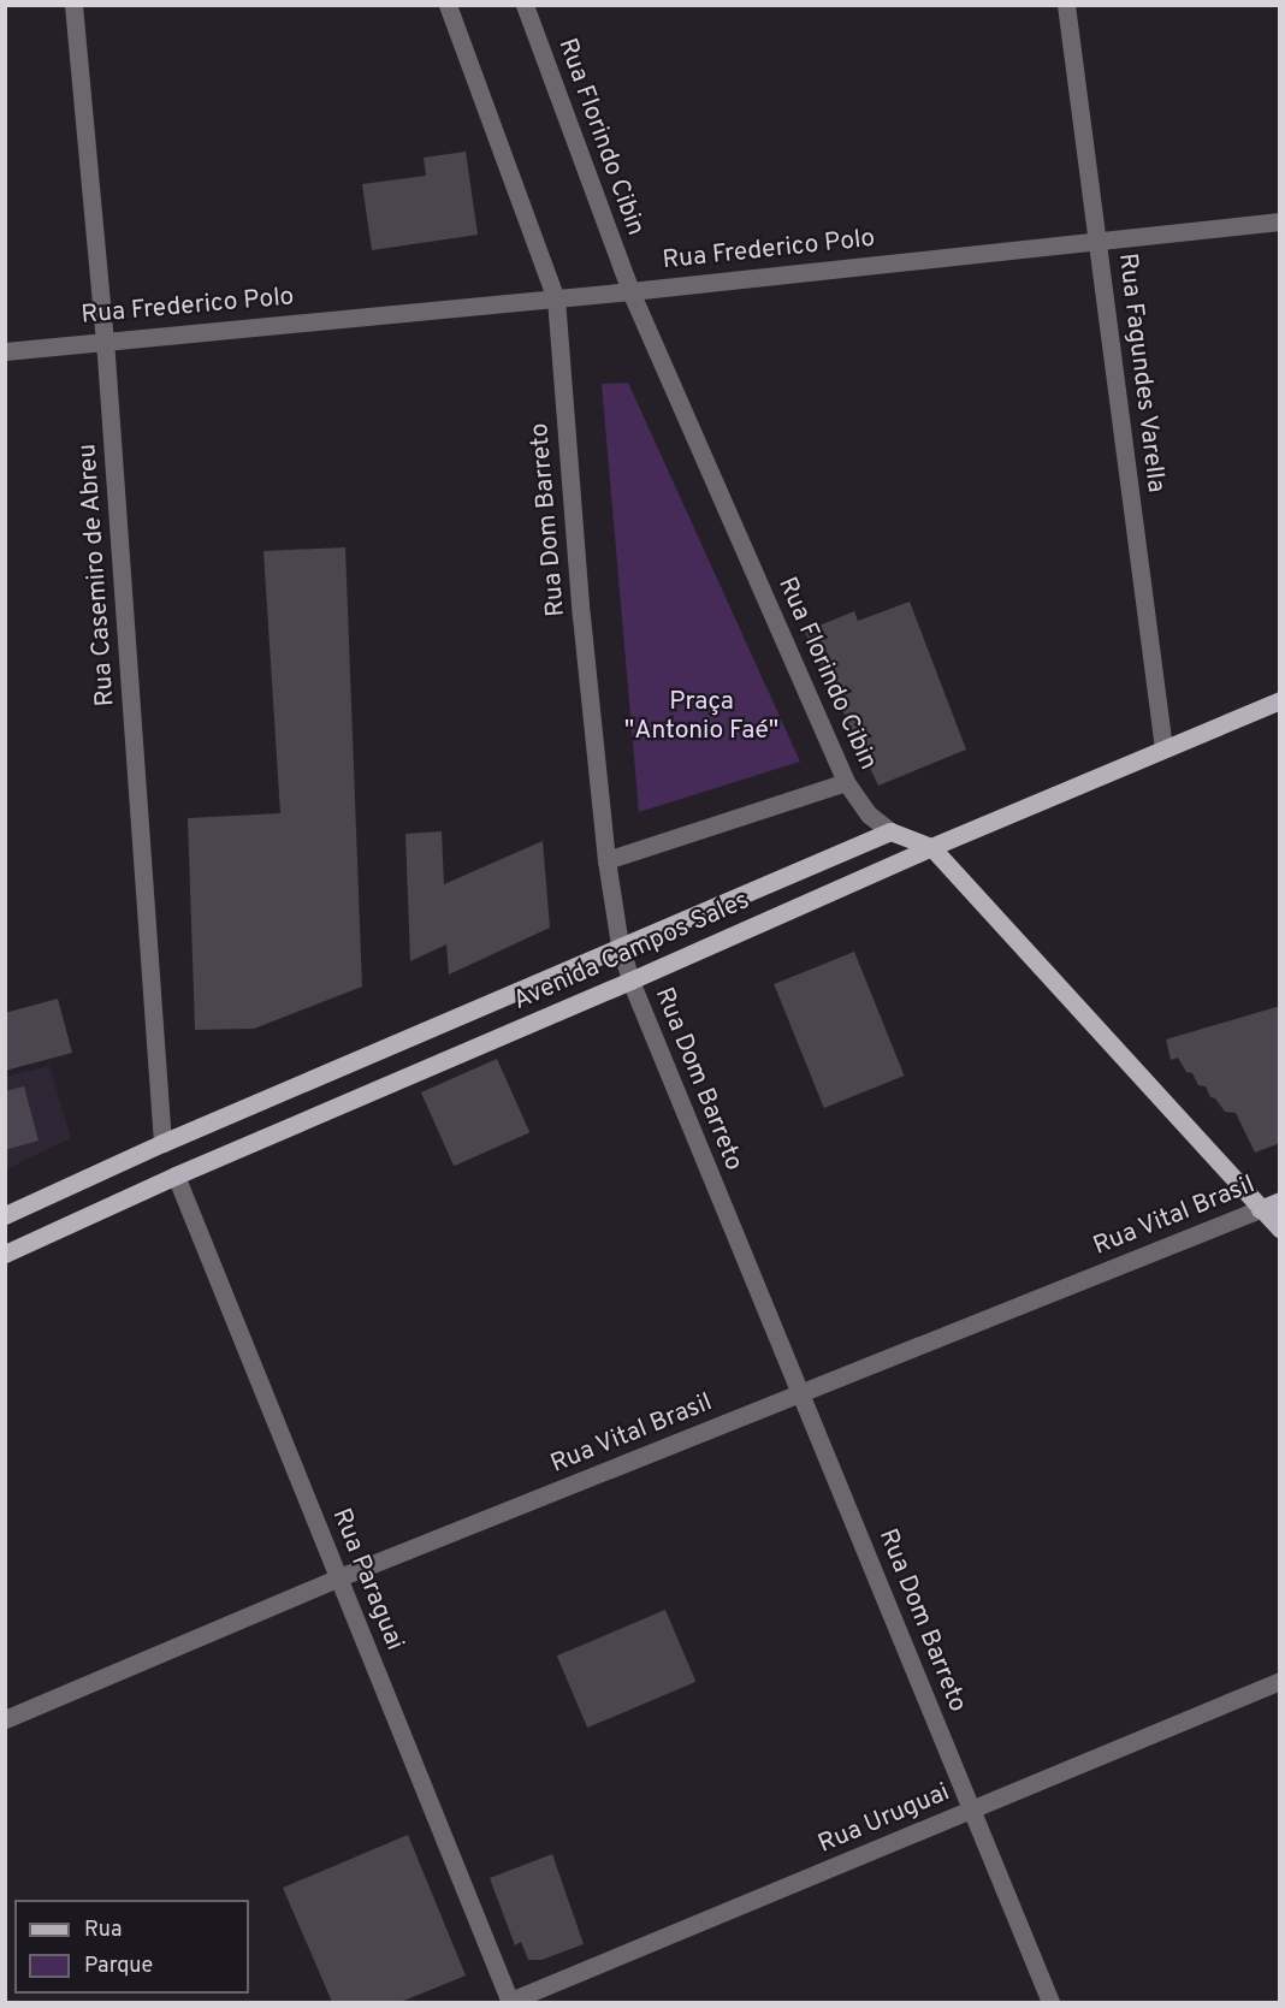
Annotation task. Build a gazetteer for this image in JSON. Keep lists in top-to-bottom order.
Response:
{
  "streets": {
    "main road": ["Rua Florindo Cibin", "Avenida Campos Sales", "Rua Vital Brasil"],
    "street": [
      "Rua Frederico Polo",
      "Rua Fagundes Varella",
      "Rua Dom Barreto",
      "Rua Casemiro de Abreu",
      "Rua Paraguai",
      "Rua Uruguai"
    ]
  },
  "crossings": [
    ["Rua Florindo Cibin", "Rua Frederico Polo"],
    ["Rua Florindo Cibin", "Avenida Campos Sales"],
    ["Rua Florindo Cibin", "Rua Vital Brasil"],
    ["Rua Frederico Polo", "Rua Fagundes Varella"],
    ["Rua Frederico Polo", "Rua Dom Barreto"],
    ["Rua Frederico Polo", "Rua Casemiro de Abreu"],
    ["Rua Fagundes Varella", "Avenida Campos Sales"],
    ["Rua Dom Barreto", "Avenida Campos Sales"],
    ["Rua Dom Barreto", "Rua Vital Brasil"],
    ["Rua Dom Barreto", "Rua Uruguai"],
    ["Rua Casemiro de Abreu", "Avenida Campos Sales"],
    ["Avenida Campos Sales", "Rua Paraguai"],
    ["Rua Vital Brasil", "Rua Paraguai"],
    ["Rua Paraguai", "Rua Uruguai"]
  ],
  "parks": ["Praça \"Antonio Faé\""],
  "legend": ["Rua", "Parque"]
}
